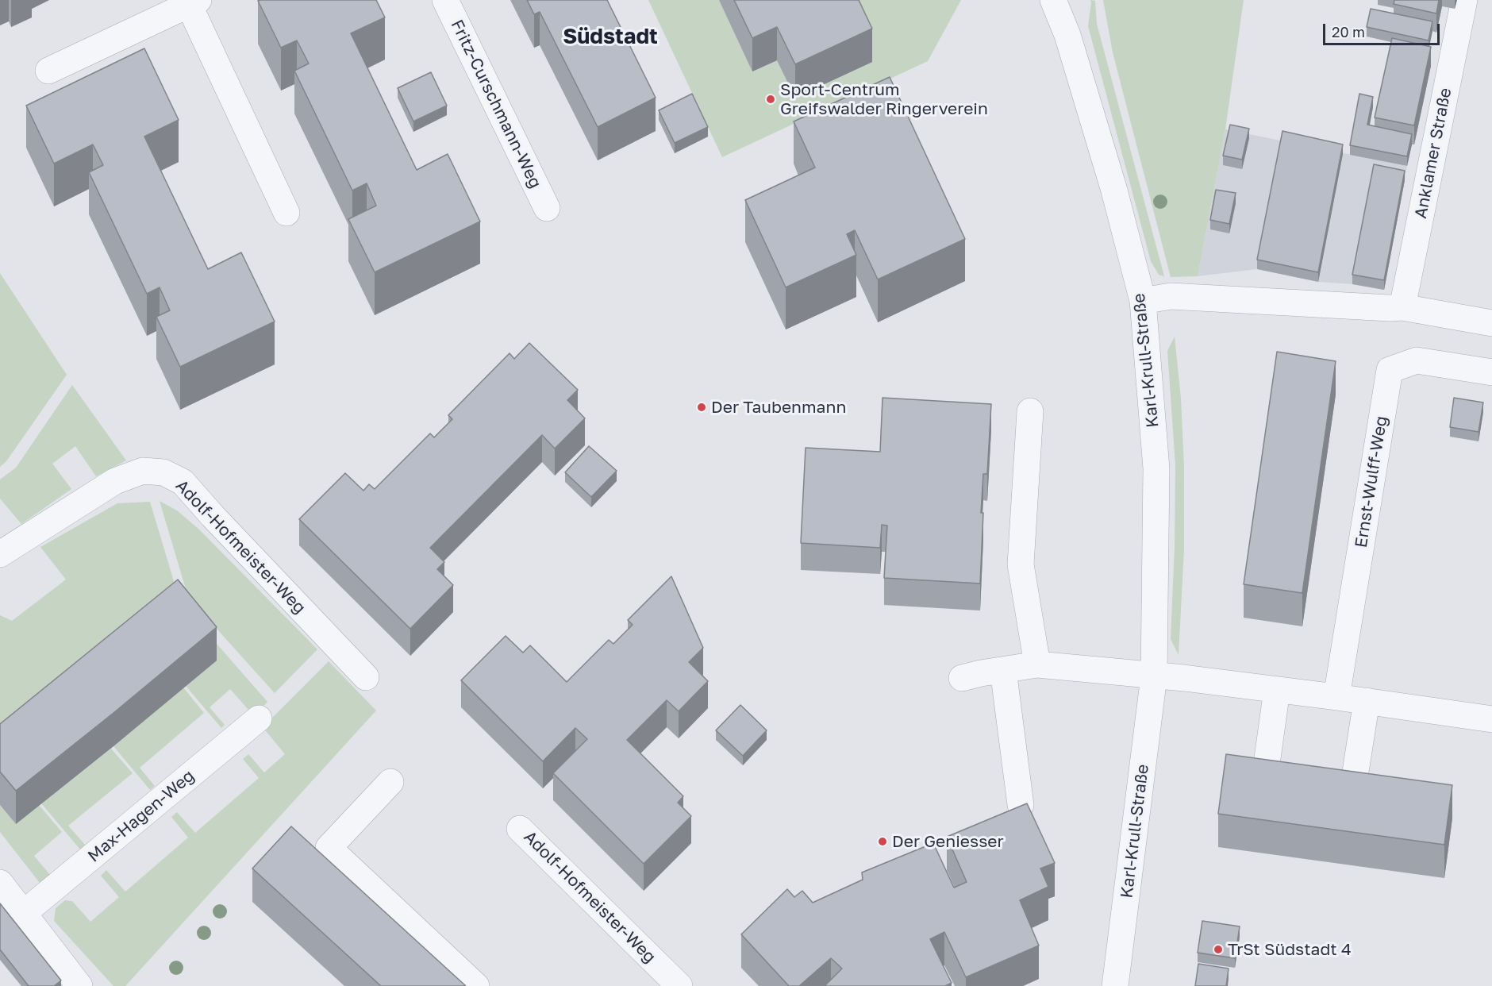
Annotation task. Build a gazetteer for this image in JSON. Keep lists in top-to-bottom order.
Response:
{
  "streets": {
    "street": [
      "Fritz-Curschmann-Weg",
      "Anklamer Straße",
      "Karl-Krull-Straße",
      "Ernst-Wulff-Weg",
      "Adolf-Hofmeister-Weg",
      "Max-Hagen-Weg"
    ]
  },
  "districts": ["Südstadt"],
  "places": [
    "Sport-Centrum Greifswalder Ringerverein",
    "Der Taubenmann",
    "Der Geniesser",
    "TrSt Südstadt 4"
  ],
  "scale_bar": "20 m"
}
